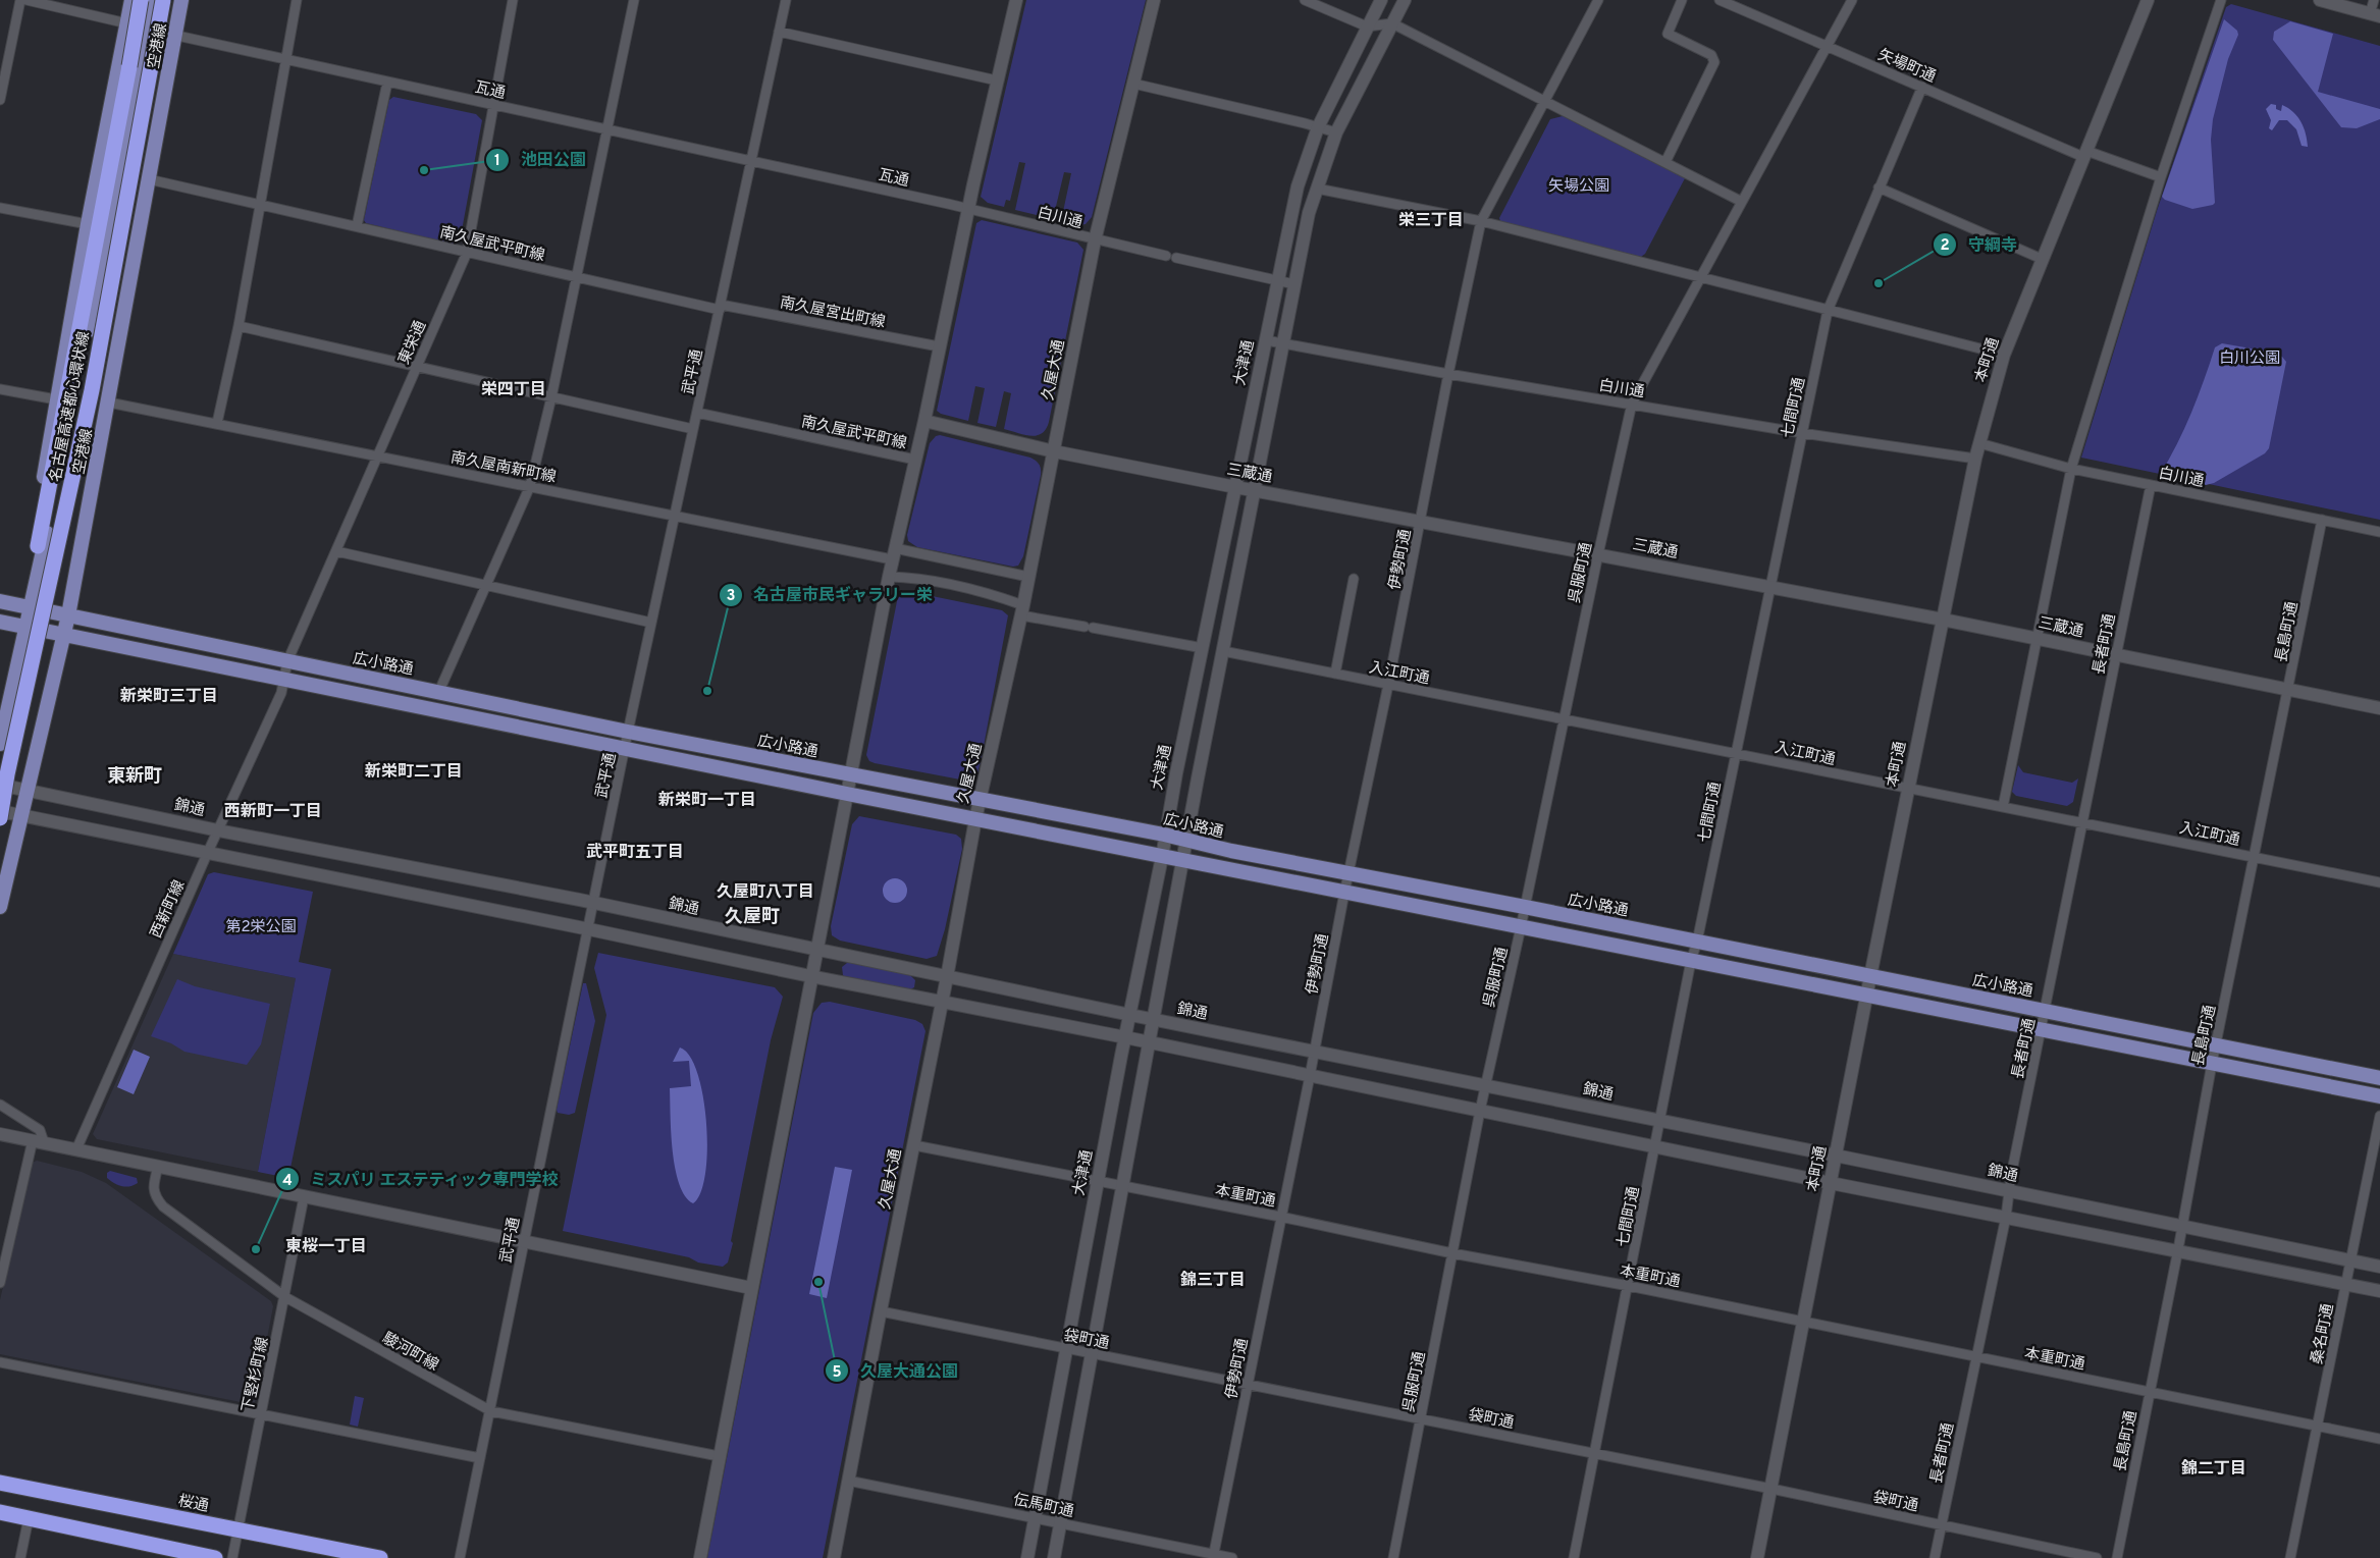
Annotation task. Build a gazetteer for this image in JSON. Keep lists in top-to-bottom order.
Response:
{
  "streets": {
    "highway": ["名古屋高速都心環状線", "桜通"],
    "main road": ["空港線", "広小路通"],
    "street": [
      "矢場町通",
      "瓦通",
      "白川通",
      "南久屋武平町線",
      "南久屋宮出町線",
      "東栄通",
      "本町通",
      "大津通",
      "久屋大通",
      "武平通",
      "七間町通",
      "南久屋南新町線",
      "三蔵通",
      "伊勢町通",
      "呉服町通",
      "長島町通",
      "長者町通",
      "入江町通",
      "錦通",
      "西新町線",
      "本重町通",
      "桑名町通",
      "袋町通",
      "駿河町線",
      "下竪杉町線",
      "伝馬町通"
    ]
  },
  "crossings": [
    ["空港線", "瓦通"],
    ["空港線", "南久屋南新町線"],
    ["空港線", "広小路通"],
    ["空港線", "錦通"],
    ["矢場町通", "本町通"],
    ["矢場町通", "七間町通"],
    ["矢場町通", "呉服町通"],
    ["瓦通", "白川通"],
    ["瓦通", "東栄通"],
    ["瓦通", "武平通"],
    ["白川通", "本町通"],
    ["白川通", "大津通"],
    ["白川通", "久屋大通"],
    ["白川通", "七間町通"],
    ["白川通", "伊勢町通"],
    ["白川通", "呉服町通"],
    ["白川通", "長島町通"],
    ["白川通", "長者町通"],
    ["南久屋武平町線", "南久屋宮出町線"],
    ["南久屋武平町線", "東栄通"],
    ["南久屋武平町線", "武平通"],
    ["南久屋宮出町線", "武平通"],
    ["東栄通", "南久屋南新町線"],
    ["東栄通", "広小路通"],
    ["東栄通", "西新町線"],
    ["本町通", "三蔵通"],
    ["本町通", "広小路通"],
    ["本町通", "入江町通"],
    ["本町通", "錦通"],
    ["本町通", "本重町通"],
    ["本町通", "袋町通"],
    ["大津通", "三蔵通"],
    ["大津通", "広小路通"],
    ["大津通", "錦通"],
    ["大津通", "本重町通"],
    ["大津通", "袋町通"],
    ["大津通", "伝馬町通"],
    ["久屋大通", "南久屋南新町線"],
    ["久屋大通", "三蔵通"],
    ["久屋大通", "広小路通"],
    ["久屋大通", "錦通"],
    ["久屋大通", "本重町通"],
    ["久屋大通", "袋町通"],
    ["久屋大通", "伝馬町通"],
    ["武平通", "南久屋南新町線"],
    ["武平通", "広小路通"],
    ["武平通", "錦通"],
    ["武平通", "駿河町線"],
    ["名古屋高速都心環状線", "錦通"],
    ["七間町通", "三蔵通"],
    ["七間町通", "広小路通"],
    ["七間町通", "入江町通"],
    ["七間町通", "錦通"],
    ["七間町通", "本重町通"],
    ["七間町通", "袋町通"],
    ["三蔵通", "伊勢町通"],
    ["三蔵通", "呉服町通"],
    ["三蔵通", "長島町通"],
    ["三蔵通", "長者町通"],
    ["伊勢町通", "広小路通"],
    ["伊勢町通", "入江町通"],
    ["伊勢町通", "錦通"],
    ["伊勢町通", "本重町通"],
    ["伊勢町通", "袋町通"],
    ["伊勢町通", "伝馬町通"],
    ["呉服町通", "広小路通"],
    ["呉服町通", "入江町通"],
    ["呉服町通", "錦通"],
    ["呉服町通", "本重町通"],
    ["呉服町通", "袋町通"],
    ["長島町通", "広小路通"],
    ["長島町通", "入江町通"],
    ["長島町通", "錦通"],
    ["長島町通", "本重町通"],
    ["長者町通", "広小路通"],
    ["長者町通", "入江町通"],
    ["長者町通", "錦通"],
    ["長者町通", "本重町通"],
    ["長者町通", "袋町通"],
    ["錦通", "西新町線"],
    ["錦通", "桑名町通"],
    ["本重町通", "桑名町通"],
    ["駿河町線", "下竪杉町線"],
    ["下竪杉町線", "桜通"]
  ],
  "districts": [
    "栄三丁目",
    "栄四丁目",
    "新栄町三丁目",
    "新栄町二丁目",
    "東新町",
    "新栄町一丁目",
    "西新町一丁目",
    "武平町五丁目",
    "久屋町八丁目",
    "久屋町",
    "東桜一丁目",
    "錦三丁目",
    "錦二丁目"
  ],
  "parks": ["矢場公園", "白川公園", "第2栄公園"],
  "places": [
    "池田公園",
    "守綱寺",
    "名古屋市民ギャラリー栄",
    "ミスパリ エステティック専門学校",
    "久屋大通公園"
  ]
}
